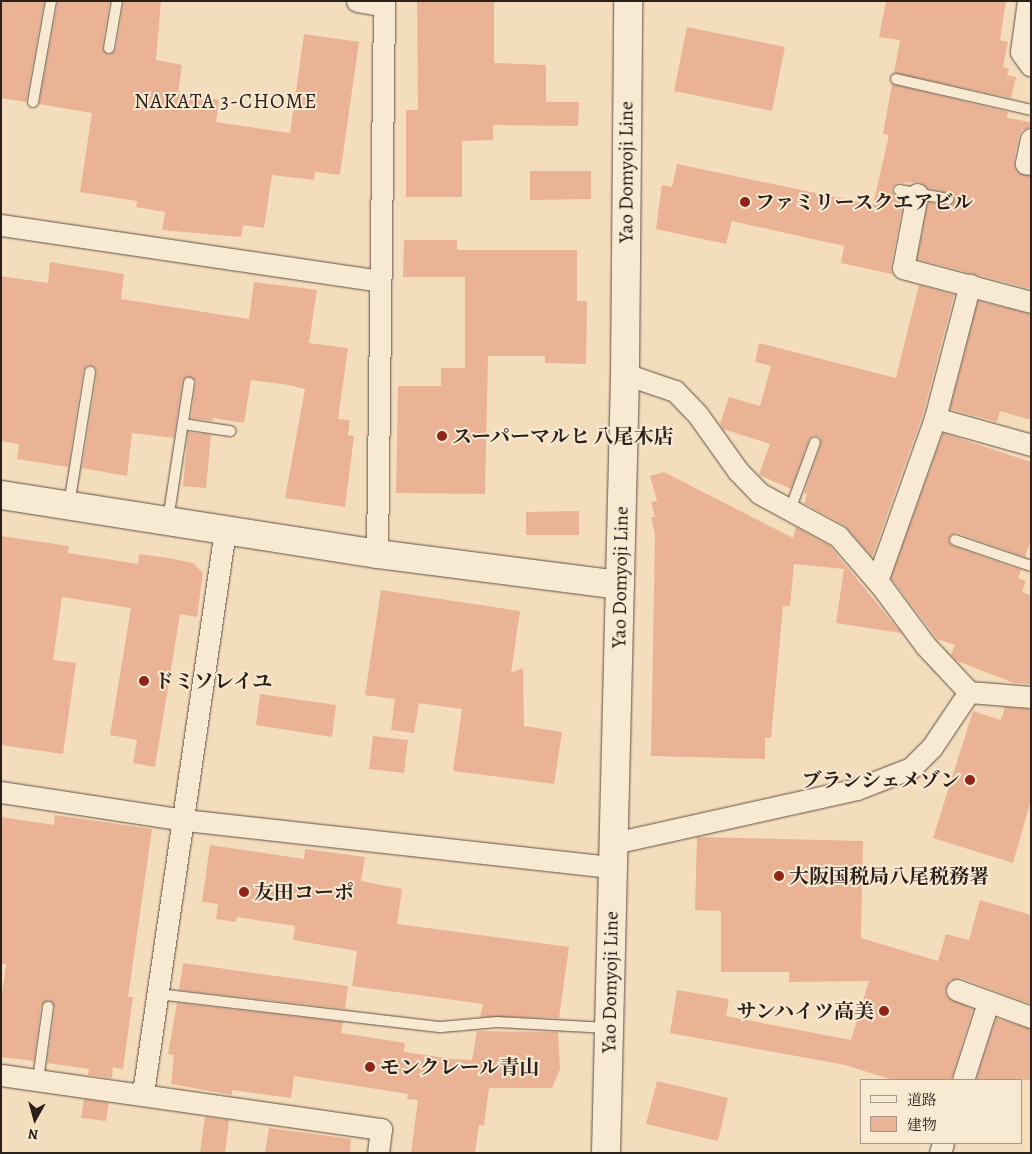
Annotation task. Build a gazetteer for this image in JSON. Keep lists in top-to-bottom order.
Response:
{
  "streets": {
    "main road": ["Yao Domyoji Line"]
  },
  "districts": ["NAKATA 3-CHOME"],
  "places": [
    "ファミリースクエアビル",
    "スーパーマルヒ 八尾木店",
    "ドミソレイユ",
    "ブランシェメゾン",
    "大阪国税局八尾税務署",
    "友田コーポ",
    "サンハイツ高美",
    "モンクレール青山"
  ],
  "legend": ["道路", "建物"],
  "north": "bottom"
}
